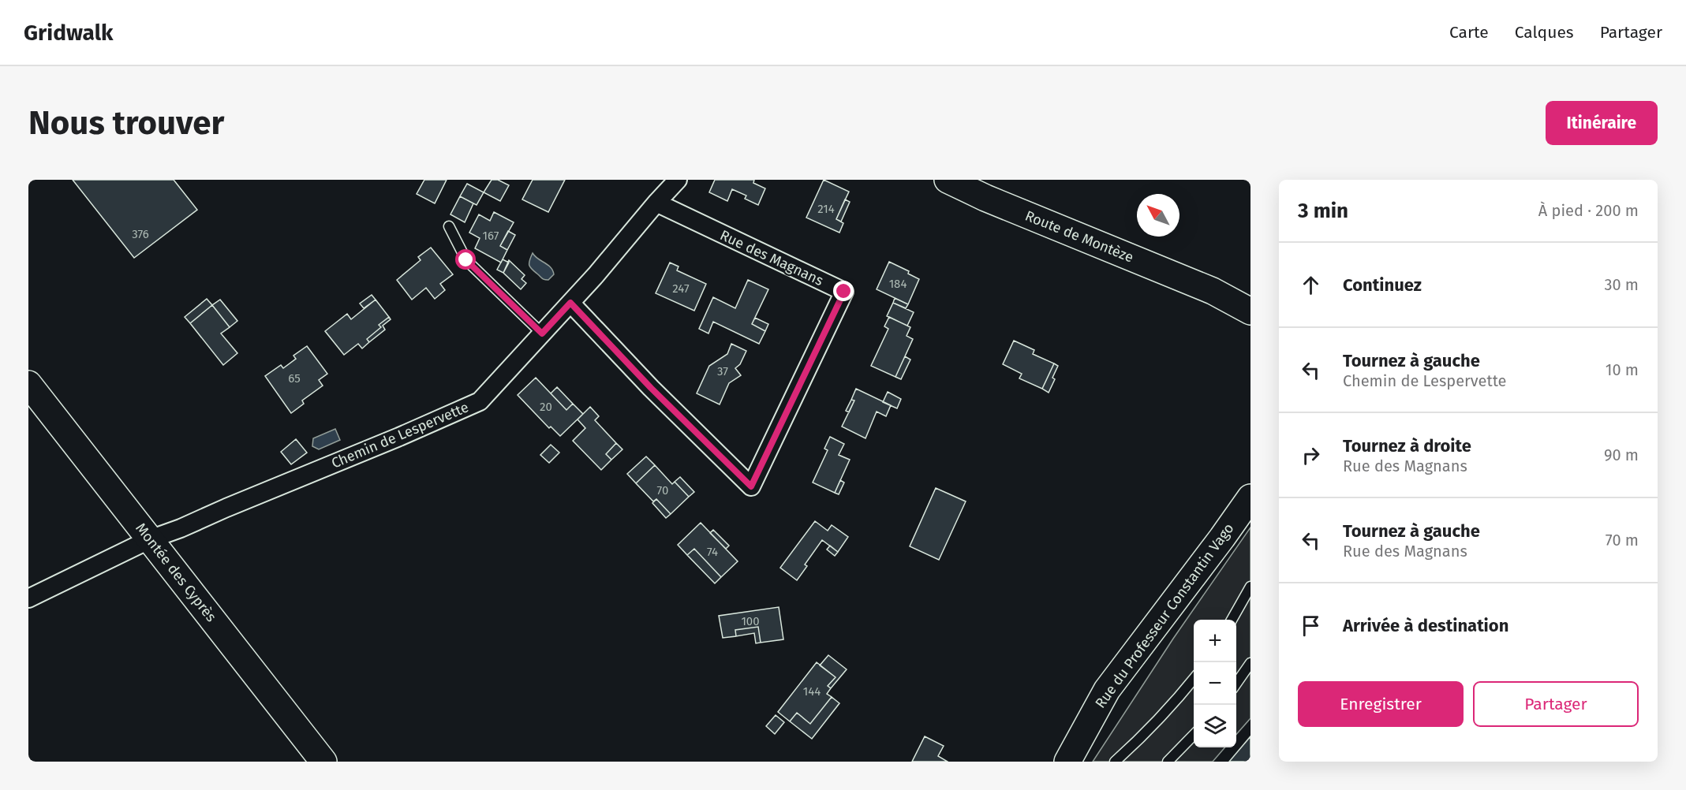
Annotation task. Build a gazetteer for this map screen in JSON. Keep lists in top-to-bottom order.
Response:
{
  "streets": {
    "street": [
      "Route de Montèze",
      "Rue des Magnans",
      "Chemin de Lespervette",
      "Montée des Cyprès",
      "Rue du Professeur Constantin Vago"
    ]
  },
  "crossings": [
    ["Rue des Magnans", "Chemin de Lespervette"],
    ["Chemin de Lespervette", "Montée des Cyprès"]
  ],
  "house_numbers": [
    "214",
    "376",
    "167",
    "184",
    "247",
    "37",
    "65",
    "20",
    "70",
    "74",
    "100",
    "144"
  ],
  "north": "top left",
  "page": {
    "header": "Gridwalk",
    "nav": ["Carte", "Calques", "Partager"],
    "buttons": [
      "Itinéraire",
      ["Enregistrer", "Partager"]
    ],
    "title": "Nous trouver",
    "heading": ["3 min", "À pied · 200 m"],
    "list": [
      ["Continuez", "30 m"],
      ["Tournez à gauche", "Chemin de Lespervette", "10 m"],
      ["Tournez à droite", "Rue des Magnans", "90 m"],
      ["Tournez à gauche", "Rue des Magnans", "70 m"],
      "Arrivée à destination"
    ],
    "map_buttons": ["+", "−"]
  }
}
